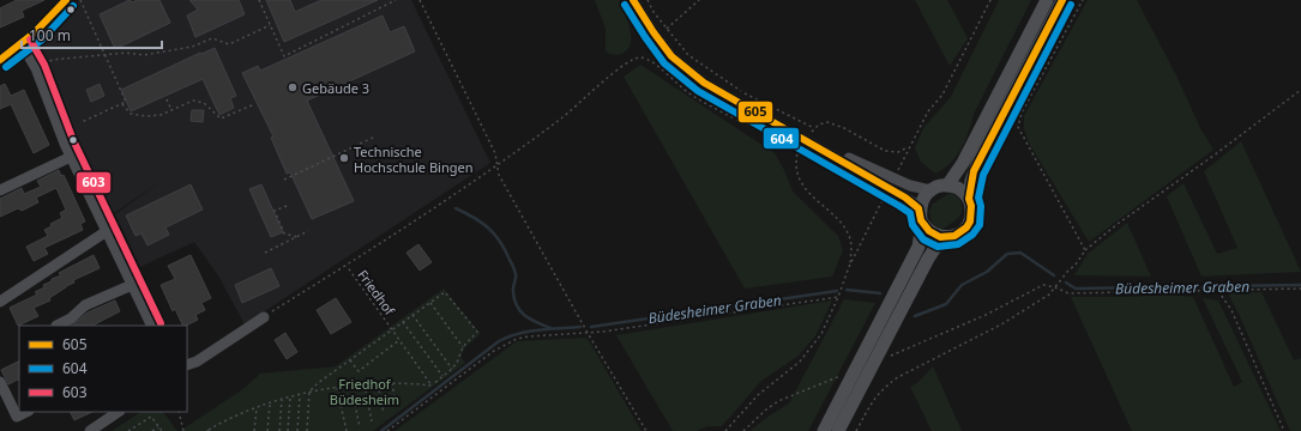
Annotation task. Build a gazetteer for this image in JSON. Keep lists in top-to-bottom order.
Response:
{
  "streets": {
    "path": ["Friedhof"]
  },
  "water": ["Büdesheimer Graben"],
  "parks": ["Friedhof Büdesheim"],
  "places": ["Gebäude 3", "Technische Hochschule Bingen"],
  "lines": ["transit line 605", "transit line 604", "transit line 603"],
  "legend": ["605", "604", "603"],
  "scale_bar": "100 m"
}
